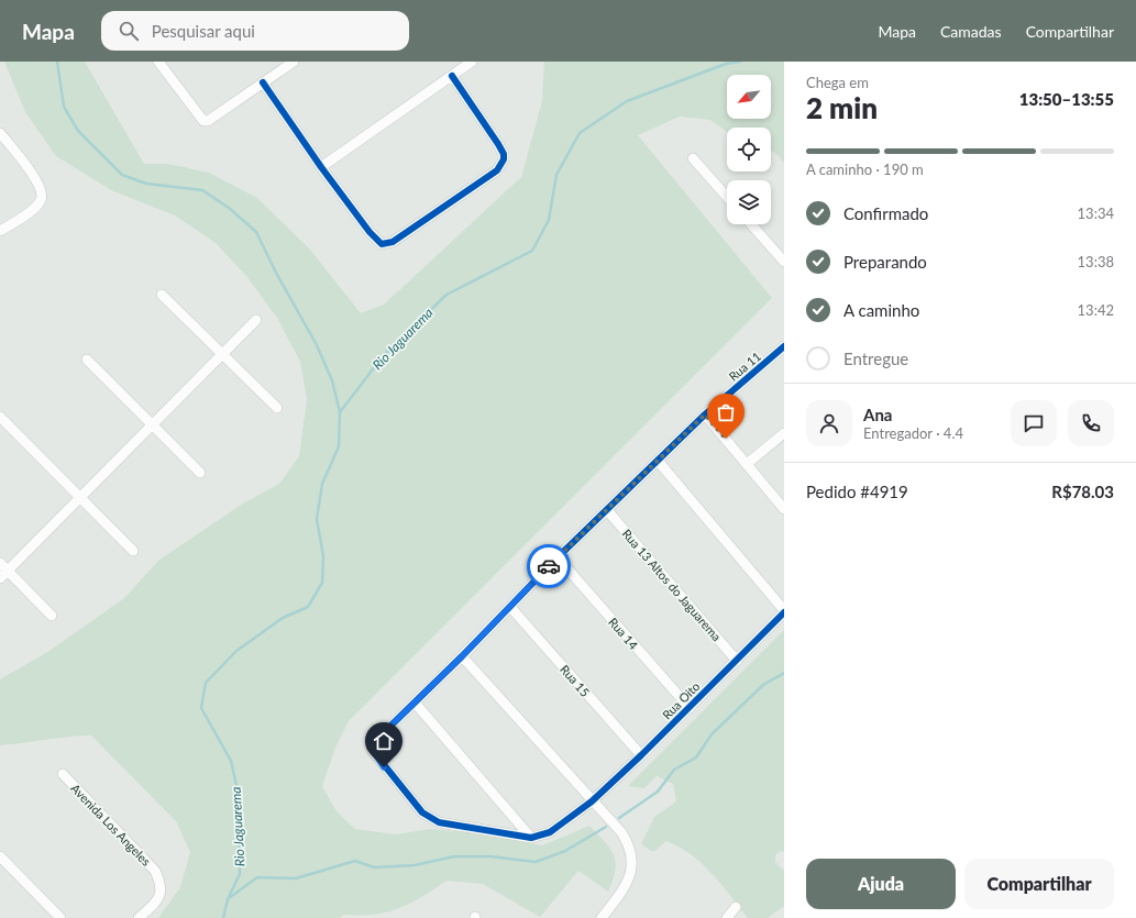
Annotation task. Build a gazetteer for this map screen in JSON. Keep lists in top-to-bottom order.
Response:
{
  "streets": {
    "street": [
      "Rua 11",
      "Rua 13 Altos do Jaguarema",
      "Rua 14",
      "Rua 15",
      "Rua Oito",
      "Avenida Los Angeles"
    ]
  },
  "crossings": [
    ["Rua 11", "Rua 13 Altos do Jaguarema"],
    ["Rua 11", "Rua 14"],
    ["Rua 11", "Rua 15"],
    ["Rua 11", "Rua Oito"],
    ["Rua 13 Altos do Jaguarema", "Rua Oito"],
    ["Rua 14", "Rua Oito"],
    ["Rua 15", "Rua Oito"]
  ],
  "water": ["Rio Jaguarema"],
  "north": "bottom left",
  "page": {
    "header": "Mapa",
    "search": "Pesquisar aqui",
    "nav": ["Mapa", "Camadas", "Compartilhar"],
    "heading": ["2 min", "Chega em", "13:50–13:55"],
    "panel": [
      "Ana",
      "Entregador · 4.4",
      "Pedido #4919",
      "R$78.03"
    ],
    "bar": "A caminho · 190 m",
    "list": [
      ["Confirmado", "13:34"],
      ["Preparando", "13:38"],
      ["A caminho", "13:42"],
      "Entregue"
    ],
    "buttons": ["Ajuda", "Compartilhar"]
  }
}
